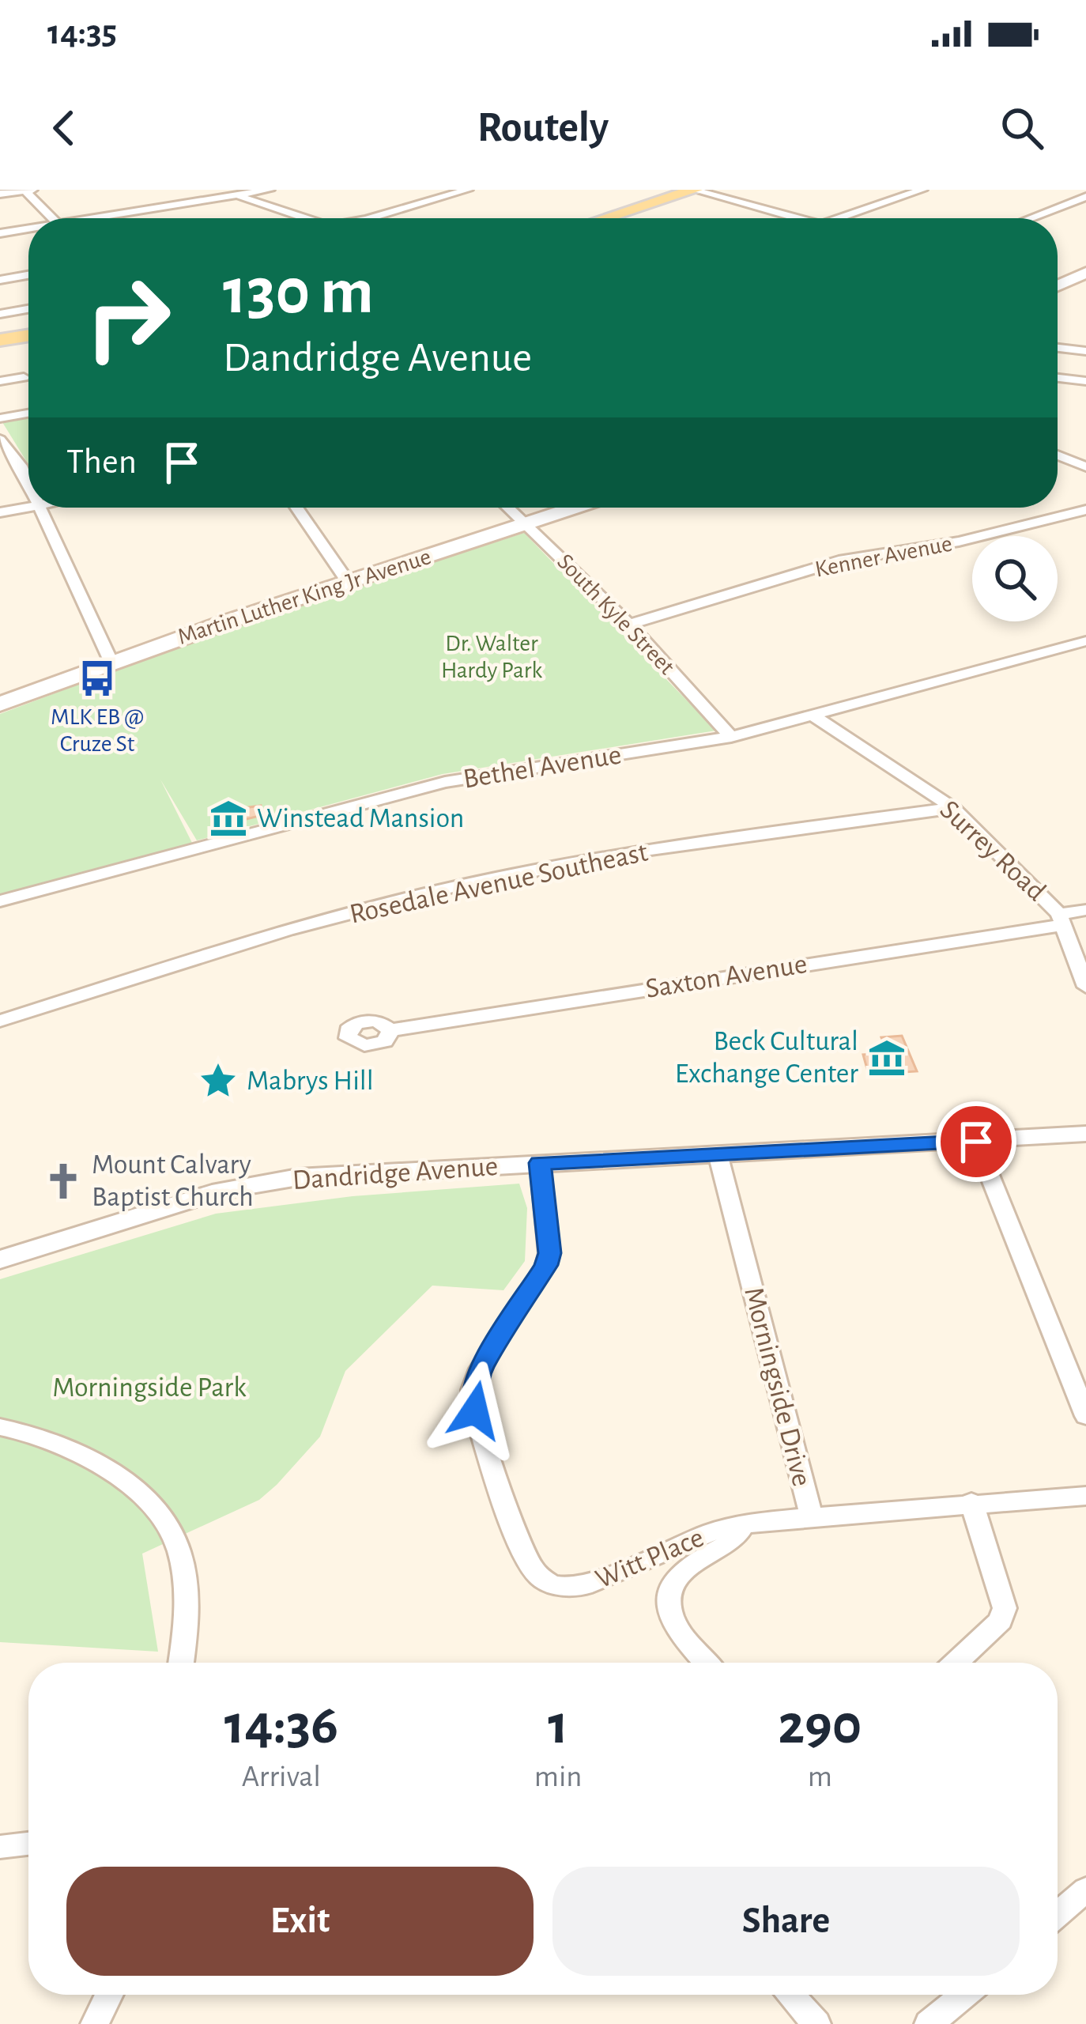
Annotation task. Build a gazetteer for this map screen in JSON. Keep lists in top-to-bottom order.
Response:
{
  "streets": {
    "main road": ["Martin Luther King Jr Avenue"],
    "street": [
      "Kenner Avenue",
      "South Kyle Street",
      "Bethel Avenue",
      "Surrey Road",
      "Rosedale Avenue Southeast",
      "Saxton Avenue",
      "Dandridge Avenue",
      "Morningside Drive",
      "Witt Place"
    ]
  },
  "crossings": [
    ["Kenner Avenue", "South Kyle Street"],
    ["Martin Luther King Jr Avenue", "South Kyle Street"],
    ["South Kyle Street", "Bethel Avenue"],
    ["Bethel Avenue", "Surrey Road"],
    ["Surrey Road", "Rosedale Avenue Southeast"],
    ["Surrey Road", "Saxton Avenue"],
    ["Dandridge Avenue", "Morningside Drive"],
    ["Dandridge Avenue", "Witt Place"],
    ["Morningside Drive", "Witt Place"]
  ],
  "parks": ["Dr. Walter Hardy Park", "Morningside Park"],
  "places": {
    "bus stop": ["MLK EB @ Cruze St"],
    "museum": ["Winstead Mansion", "Beck Cultural Exchange Center"],
    "place": ["Mabrys Hill"],
    "church": ["Mount Calvary Baptist Church"]
  },
  "page": {
    "status": "14:35",
    "header": "Routely",
    "turn": ["130 m", "Dandridge Avenue"],
    "then": "Then",
    "eta": [
      "14:36",
      "Arrival",
      "1",
      "min",
      "290",
      "m"
    ],
    "buttons": ["Exit", "Share"]
  }
}
